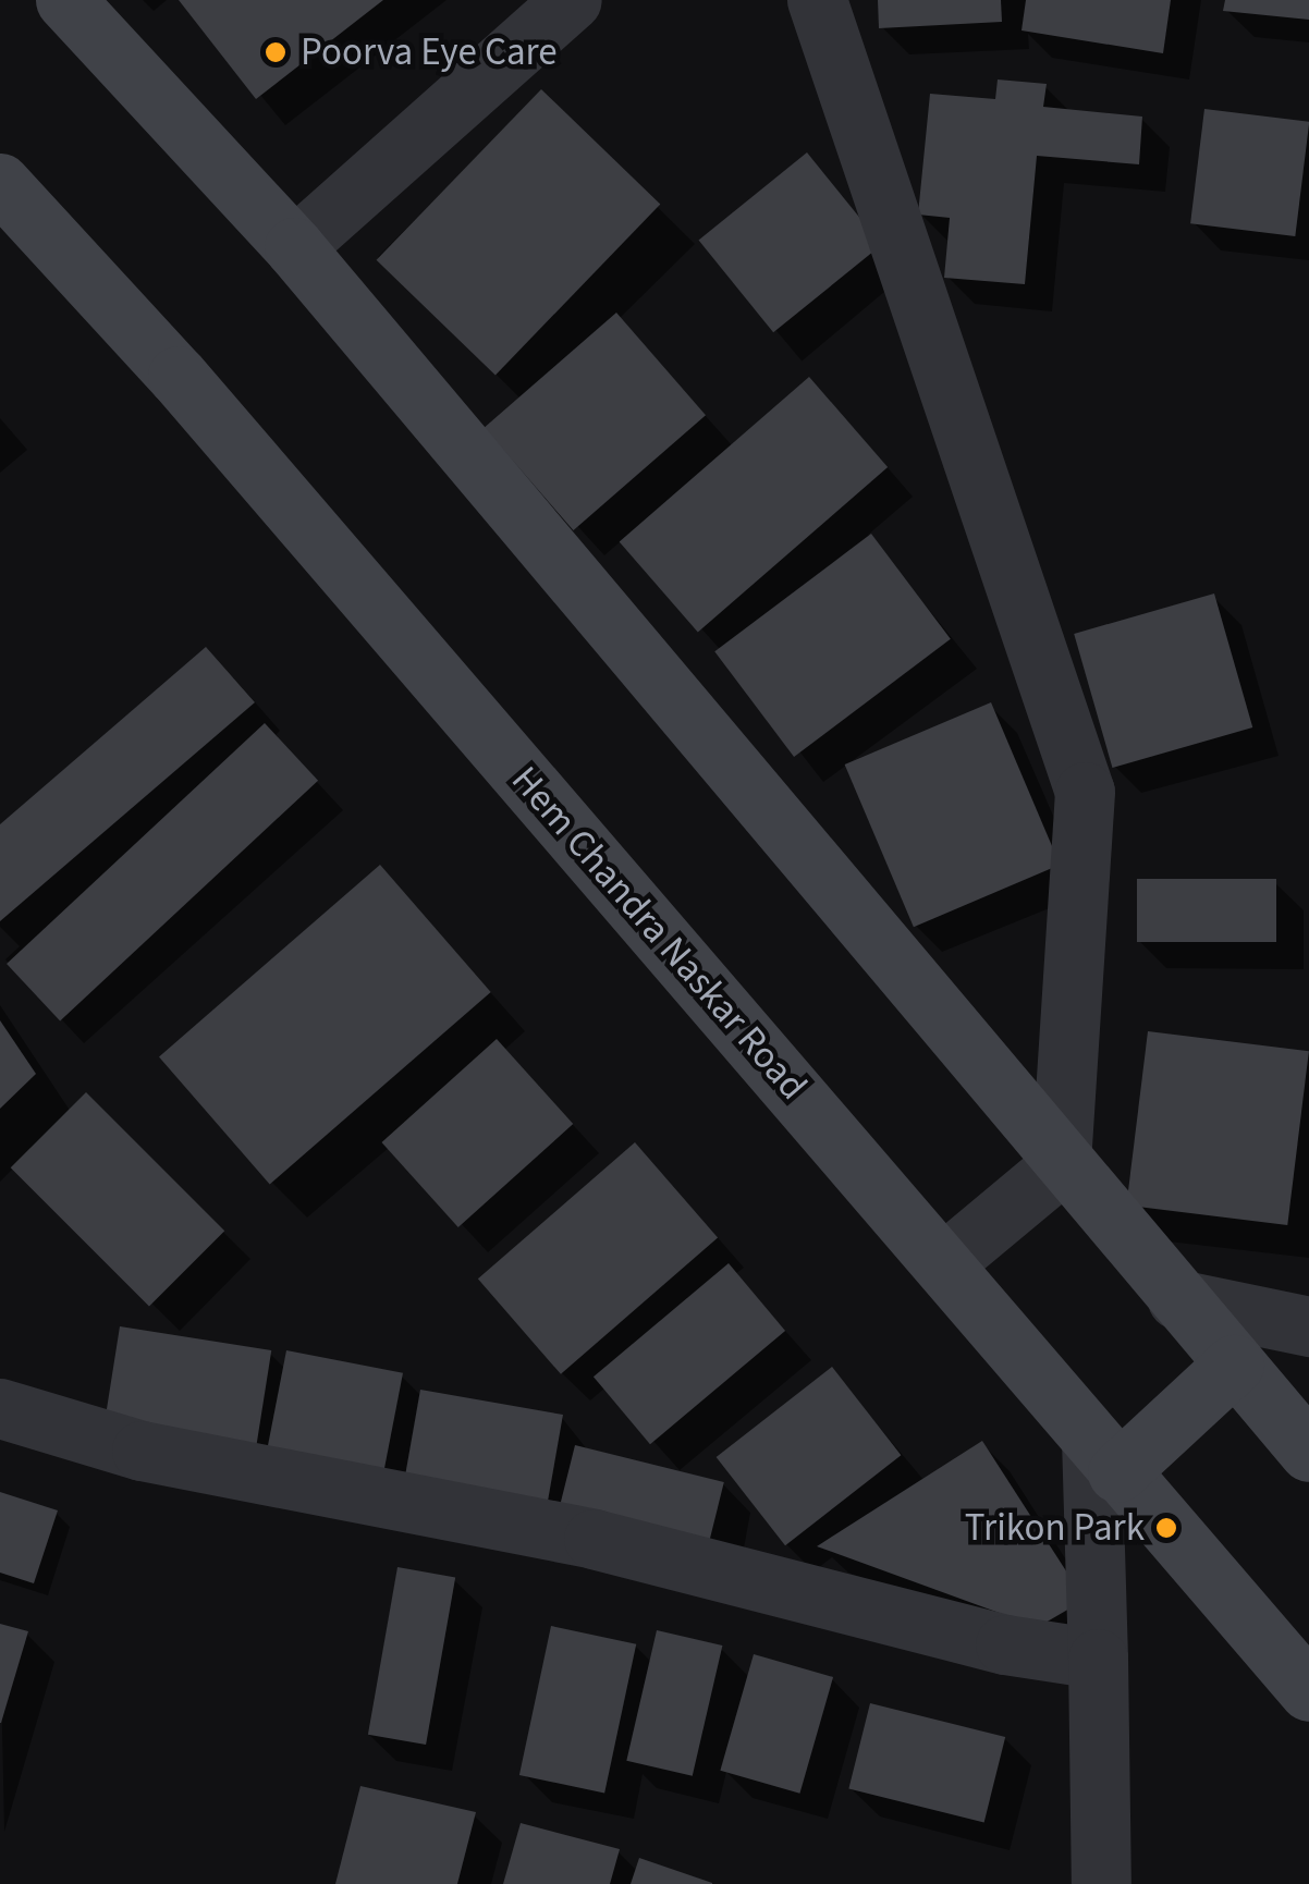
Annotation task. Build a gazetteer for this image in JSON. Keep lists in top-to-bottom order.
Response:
{
  "streets": {
    "main road": ["Hem Chandra Naskar Road"]
  },
  "places": ["Poorva Eye Care", "Trikon Park"]
}
